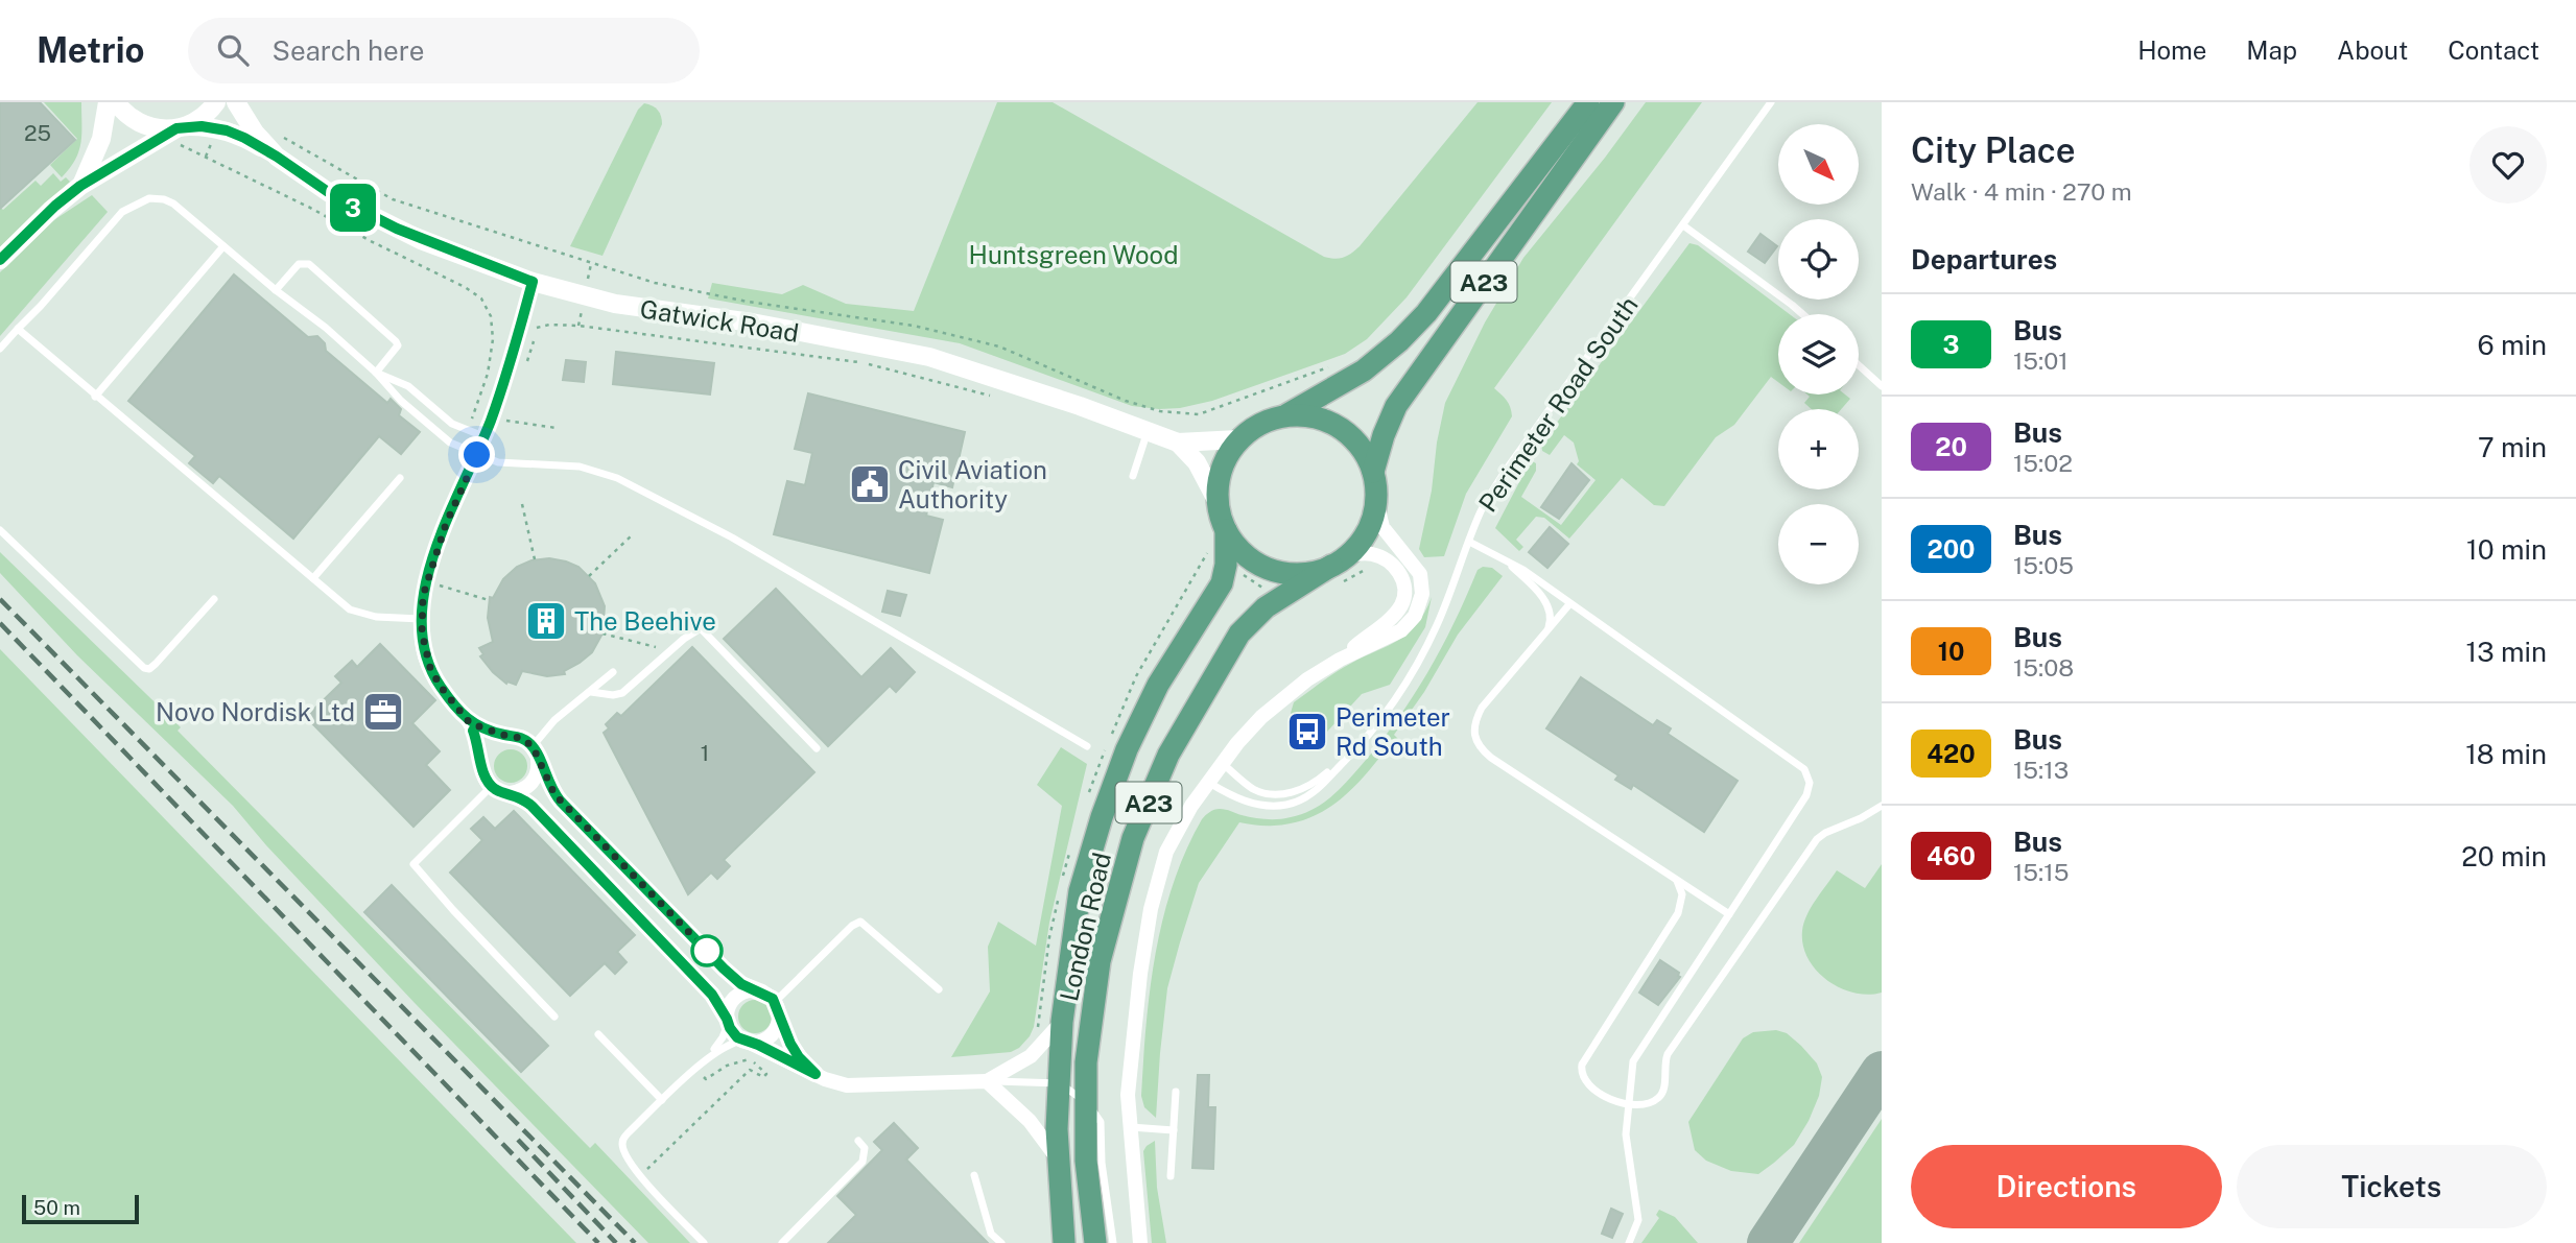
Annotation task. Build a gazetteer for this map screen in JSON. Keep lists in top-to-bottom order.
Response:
{
  "streets": {
    "main road": ["A23", "London Road"],
    "street": ["Gatwick Road"],
    "lane": ["Perimeter Road South"]
  },
  "crossings": [
    ["A23", "Gatwick Road"],
    ["A23", "London Road"],
    ["Gatwick Road", "London Road"]
  ],
  "parks": ["Huntsgreen Wood"],
  "places": {
    "public building": ["Civil Aviation Authority"],
    "building": ["The Beehive"],
    "office": ["Novo Nordisk Ltd"],
    "bus stop": ["Perimeter Rd South"]
  },
  "lines": ["bus line 3"],
  "house_numbers": ["25", "1"],
  "scale_bar": "50 m",
  "north": "bottom right",
  "page": {
    "header": "Metrio",
    "search": "Search here",
    "nav": [
      "Home",
      "Map",
      "About",
      "Contact"
    ],
    "on_map": "3",
    "heading": [
      ["City Place", "Walk · 4 min · 270 m"],
      "Departures"
    ],
    "map_buttons": ["+", "−"],
    "list": [
      {
        "mark": "3",
        "name": "Bus",
        "note": "15:01",
        "value": "6 min"
      },
      {
        "mark": "20",
        "name": "Bus",
        "note": "15:02",
        "value": "7 min"
      },
      {
        "mark": "200",
        "name": "Bus",
        "note": "15:05",
        "value": "10 min"
      },
      {
        "mark": "10",
        "name": "Bus",
        "note": "15:08",
        "value": "13 min"
      },
      {
        "mark": "420",
        "name": "Bus",
        "note": "15:13",
        "value": "18 min"
      },
      {
        "mark": "460",
        "name": "Bus",
        "note": "15:15",
        "value": "20 min"
      }
    ],
    "buttons": ["Directions", "Tickets"],
    "scale": "50 m"
  }
}
